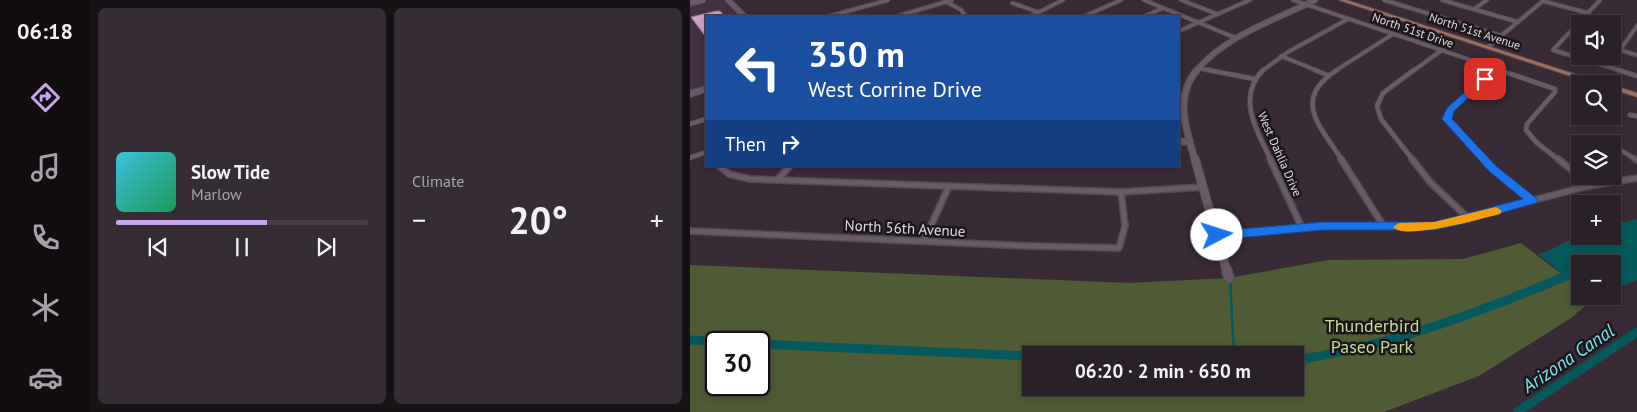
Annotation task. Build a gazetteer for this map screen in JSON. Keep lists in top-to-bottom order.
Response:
{
  "streets": {
    "main road": ["North 51st Avenue"],
    "street": ["North 51st Drive", "West Dahlia Drive", "North 56th Avenue"]
  },
  "water": ["Arizona Canal"],
  "parks": ["Thunderbird Paseo Park"],
  "page": {
    "tabs": "06:18",
    "tile": "Climate",
    "map_buttons": ["+", "−"],
    "turn": ["350 m", "West Corrine Drive"],
    "then": "Then",
    "song": ["Slow Tide", "Marlow"],
    "heat": ["−", "20°", "+"],
    "limit": "30",
    "trip": "06:20 · 2 min · 650 m"
  }
}
